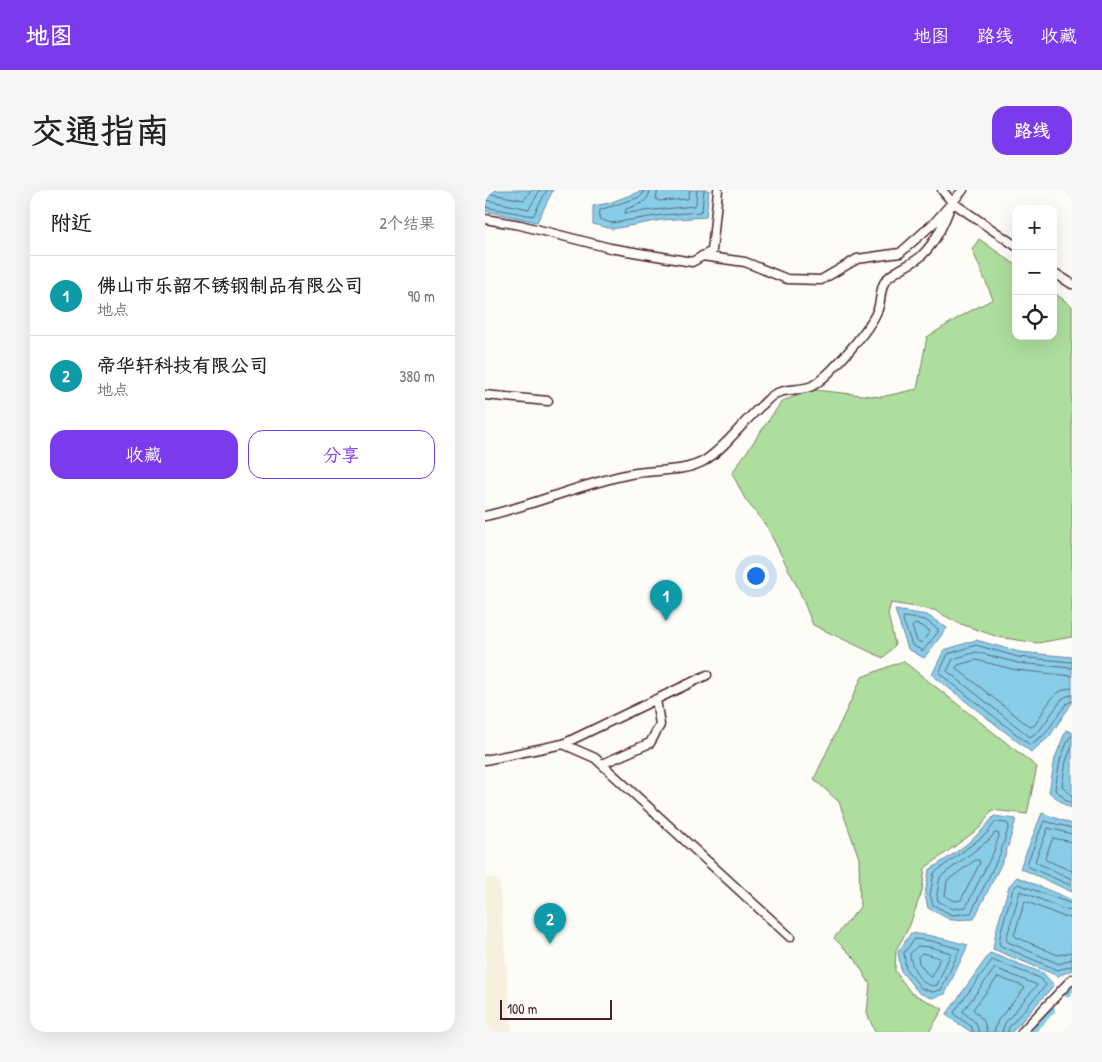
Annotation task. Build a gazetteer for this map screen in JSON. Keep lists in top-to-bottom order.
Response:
{
  "scale_bar": "100 m",
  "page": {
    "header": "地图",
    "nav": ["地图", "路线", "收藏"],
    "buttons": [
      "路线",
      ["收藏", "分享"]
    ],
    "title": "交通指南",
    "heading": ["附近", "2个结果"],
    "map_buttons": ["+", "−"],
    "list": [
      {
        "mark": "1",
        "name": "佛山市乐韶不锈钢制品有限公司",
        "note": "地点",
        "value": "90 m"
      },
      {
        "mark": "2",
        "name": "帝华轩科技有限公司",
        "note": "地点",
        "value": "380 m"
      }
    ],
    "pins": ["1", "2"],
    "scale": "100 m"
  }
}
